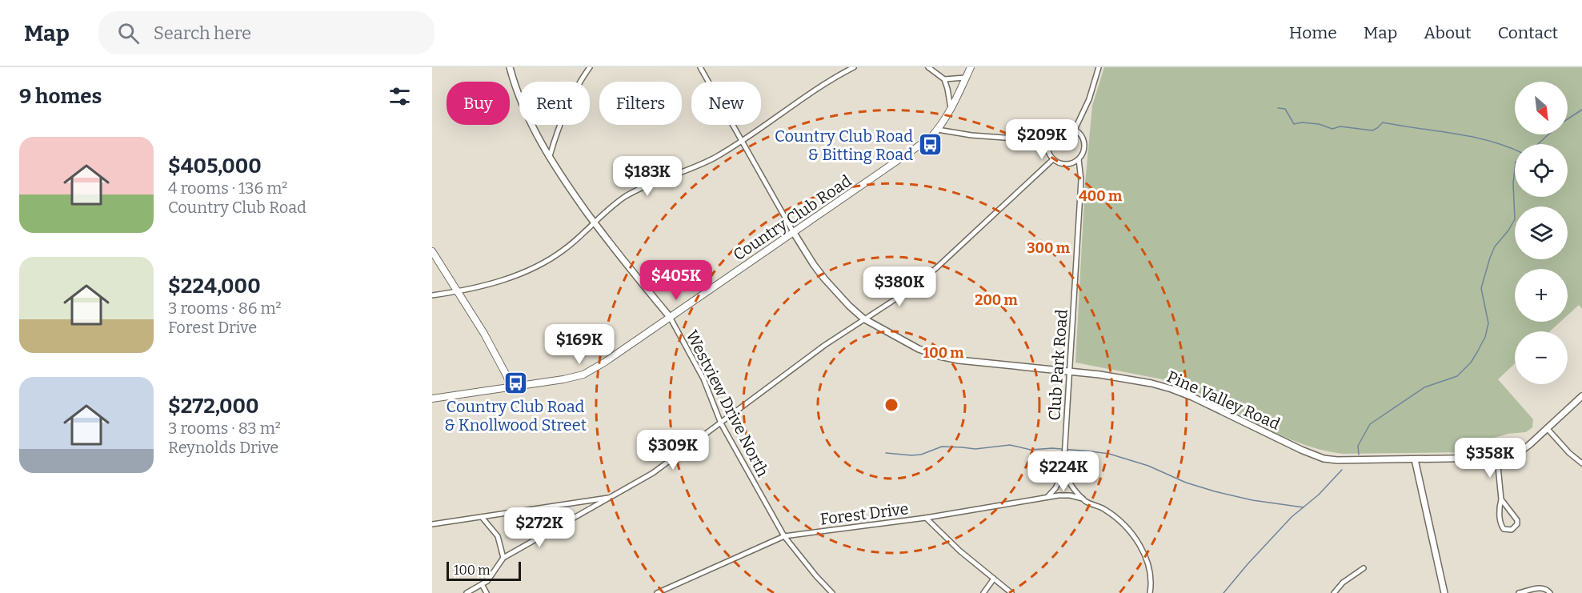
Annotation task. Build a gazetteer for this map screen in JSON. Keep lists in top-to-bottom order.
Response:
{
  "streets": {
    "main road": ["Country Club Road"],
    "street": [
      "Club Park Road",
      "Pine Valley Road",
      "Westview Drive North",
      "Forest Drive"
    ]
  },
  "crossings": [
    ["Country Club Road", "Pine Valley Road"],
    ["Country Club Road", "Westview Drive North"],
    ["Club Park Road", "Pine Valley Road"],
    ["Westview Drive North", "Forest Drive"]
  ],
  "places": {
    "bus stop": ["Country Club Road & Bitting Road", "Country Club Road & Knollwood Street"]
  },
  "scale_bar": "100 m",
  "north": "bottom right",
  "page": {
    "header": "Map",
    "search": "Search here",
    "nav": [
      "Home",
      "Map",
      "About",
      "Contact"
    ],
    "heading": "9 homes",
    "map_buttons": ["+", "−"],
    "chip": [
      "Buy",
      "Rent",
      "Filters",
      "New"
    ],
    "price": [
      "$209K",
      "$183K",
      "$405K",
      "$380K",
      "$169K",
      "$309K",
      "$358K",
      "$224K",
      "$272K"
    ],
    "list": [
      {
        "name": "$405,000",
        "note": "4 rooms · 136 m² · Country Club Road"
      },
      {
        "name": "$224,000",
        "note": "3 rooms · 86 m² · Forest Drive"
      },
      {
        "name": "$272,000",
        "note": "3 rooms · 83 m² · Reynolds Drive"
      }
    ],
    "scale": "100 m"
  },
  "rings": [
    "400 m",
    "300 m",
    "200 m",
    "100 m"
  ]
}
